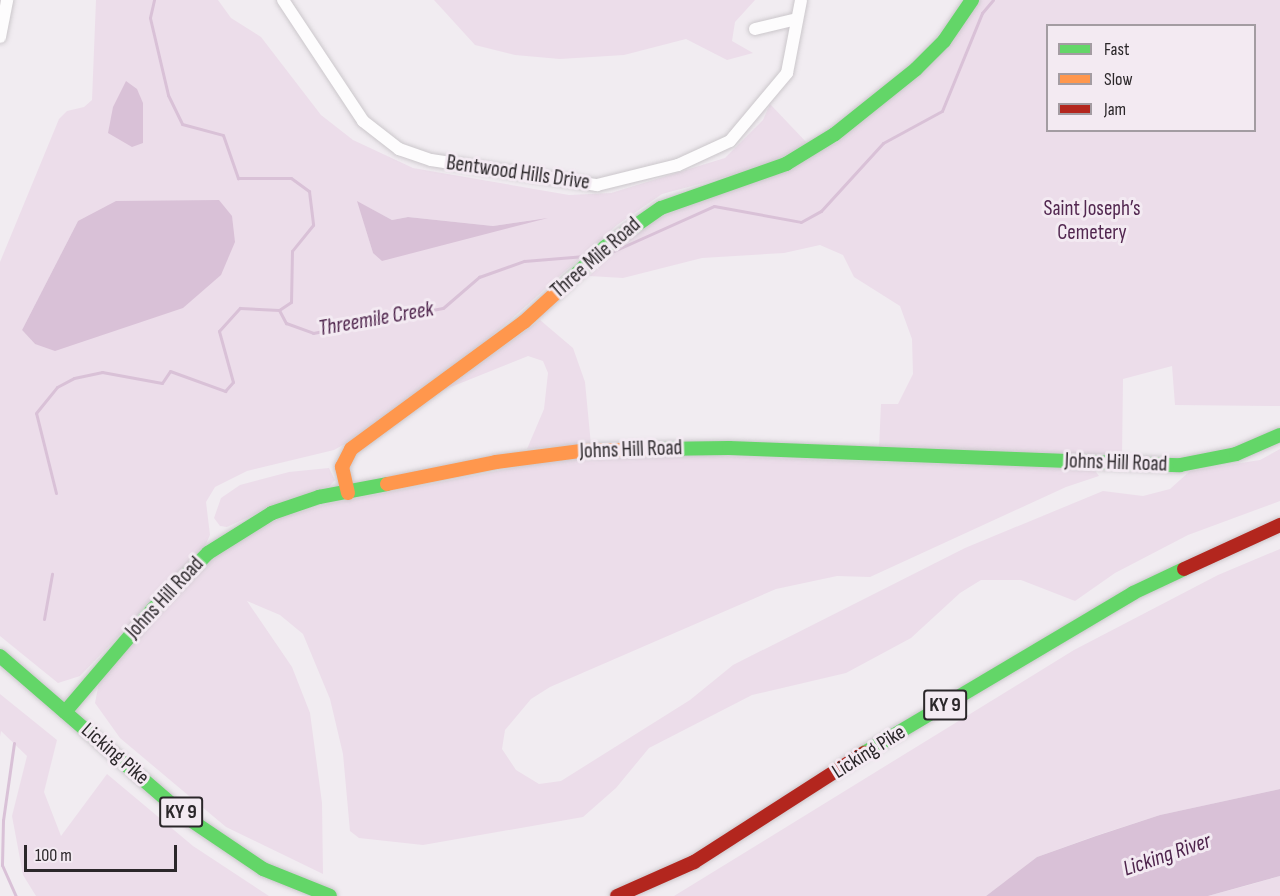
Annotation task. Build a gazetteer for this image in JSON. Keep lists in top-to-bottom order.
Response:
{
  "streets": {
    "main road": [
      "Three Mile Road",
      "Johns Hill Road",
      "KY 9",
      "Licking Pike"
    ],
    "street": ["Bentwood Hills Drive"]
  },
  "crossings": [
    ["Three Mile Road", "Johns Hill Road"],
    ["Johns Hill Road", "Licking Pike"]
  ],
  "water": ["Threemile Creek", "Licking River"],
  "parks": ["Saint Joseph’s Cemetery"],
  "legend": ["Fast", "Slow", "Jam"],
  "scale_bar": "100 m"
}
